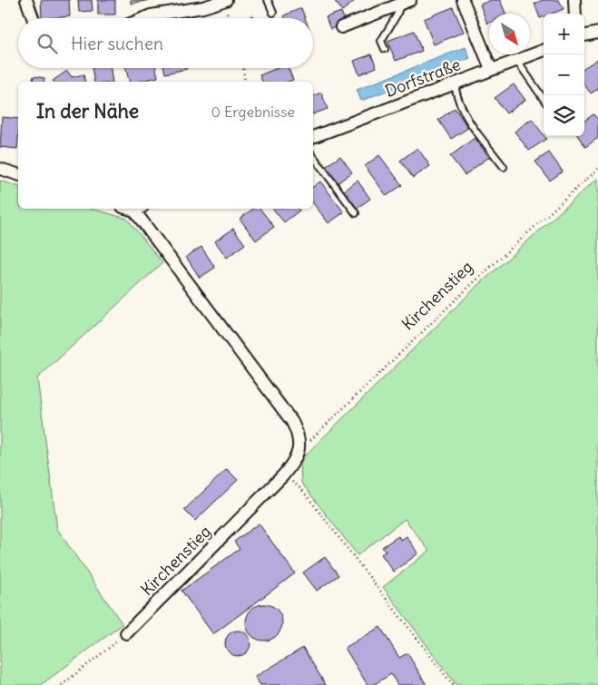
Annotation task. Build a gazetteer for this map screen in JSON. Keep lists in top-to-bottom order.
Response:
{
  "streets": {
    "street": ["Dorfstraße", "Kirchenstieg"]
  },
  "north": "bottom right",
  "page": {
    "map_buttons": ["+", "−"],
    "search": "Hier suchen",
    "heading": ["In der Nähe", "0 Ergebnisse"]
  }
}
